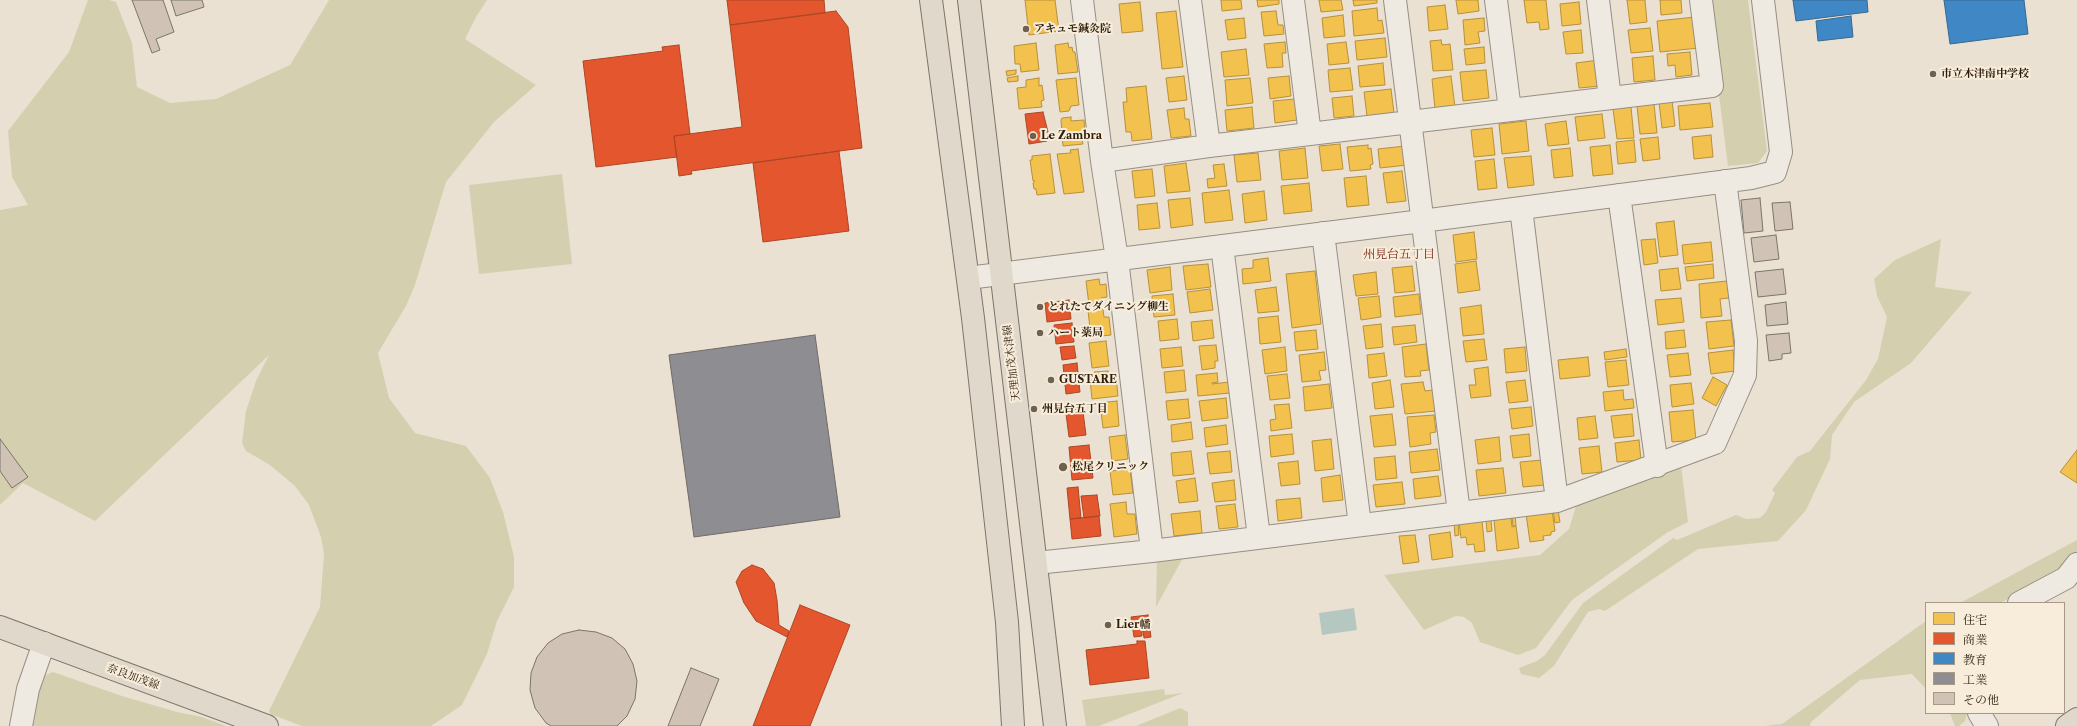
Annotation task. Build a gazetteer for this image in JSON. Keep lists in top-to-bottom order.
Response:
{
  "streets": {
    "main road": ["天理加茂木津線", "奈良加茂線"]
  },
  "districts": ["州見台五丁目"],
  "places": [
    "アキュモ鍼灸院",
    "市立木津南中学校",
    "Le Zambra",
    "とれたてダイニング柳生",
    "ハート薬局",
    "GUSTARE",
    "州見台五丁目",
    "松尾クリニック",
    "Lier幡"
  ],
  "legend": [
    "住宅",
    "商業",
    "教育",
    "工業",
    "その他"
  ]
}
